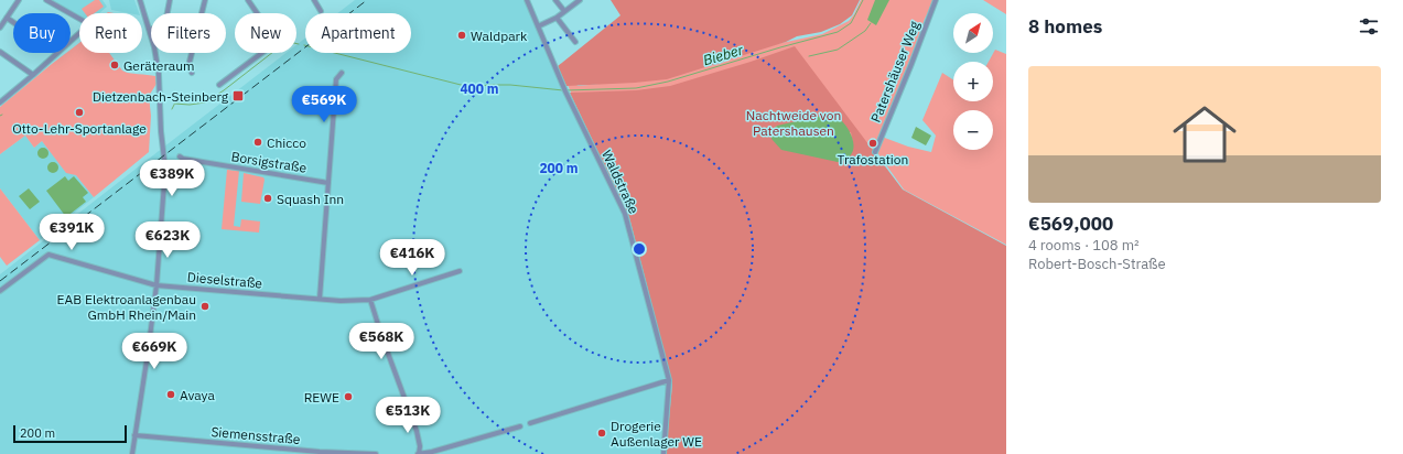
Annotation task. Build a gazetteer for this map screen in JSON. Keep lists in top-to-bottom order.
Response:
{
  "streets": {
    "street": [
      "Patershäuser Weg",
      "Borsigstraße",
      "Waldstraße",
      "Dieselstraße",
      "Siemensstraße"
    ]
  },
  "water": ["Bieber"],
  "parks": ["Nachtweide von Patershausen"],
  "places": {
    "other": [
      "Waldpark",
      "Geräteraum",
      "Otto-Lehr-Sportanlage",
      "Chicco",
      "Trafostation",
      "Squash Inn",
      "EAB Elektroanlagenbau GmbH Rhein/Main",
      "Avaya",
      "REWE",
      "Drogerie Außenlager WE"
    ],
    "transit": ["Dietzenbach-Steinberg"]
  },
  "scale_bar": "200 m",
  "north": "top right",
  "page": {
    "heading": "8 homes",
    "map_buttons": ["+", "−"],
    "chip": [
      "Buy",
      "Rent",
      "Filters",
      "New",
      "Apartment"
    ],
    "list": [
      {
        "name": "€569,000",
        "note": "4 rooms · 108 m² · Robert-Bosch-Straße"
      }
    ],
    "price": [
      "€569K",
      "€389K",
      "€391K",
      "€623K",
      "€416K",
      "€568K",
      "€669K",
      "€513K"
    ],
    "scale": "200 m"
  },
  "rings": ["400 m", "200 m"]
}
